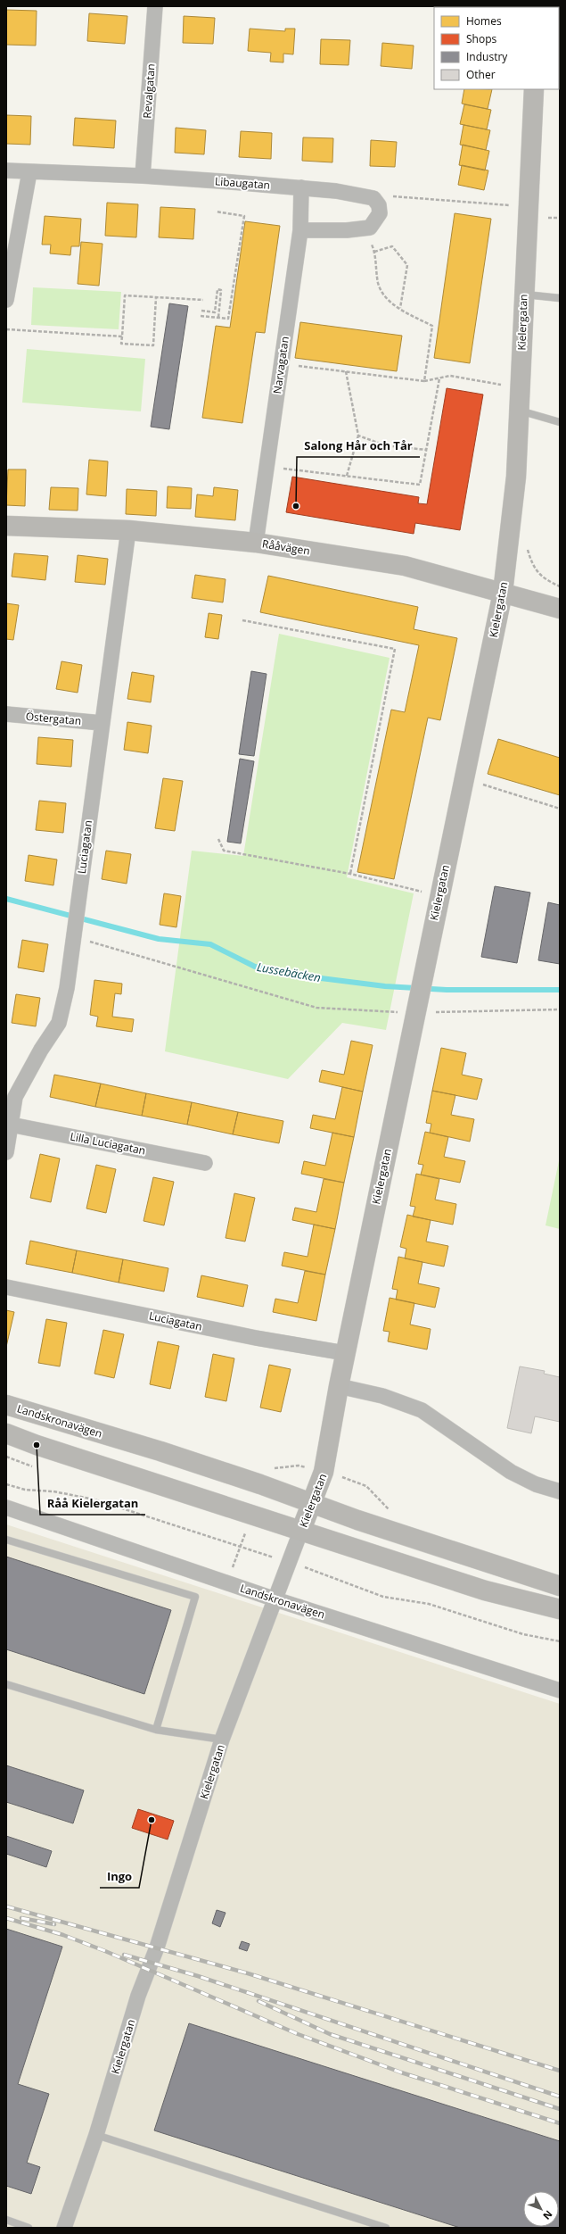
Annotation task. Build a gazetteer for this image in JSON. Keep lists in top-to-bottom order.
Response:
{
  "streets": {
    "street": [
      "Revalgatan",
      "Libaugatan",
      "Kielergatan",
      "Narvagatan",
      "Rååvägen",
      "Östergatan",
      "Luciagatan",
      "Lilla Luciagatan",
      "Landskronavägen"
    ]
  },
  "crossings": [
    ["Revalgatan", "Libaugatan"],
    ["Libaugatan", "Narvagatan"],
    ["Kielergatan", "Rååvägen"],
    ["Kielergatan", "Luciagatan"],
    ["Kielergatan", "Landskronavägen"],
    ["Narvagatan", "Rååvägen"],
    ["Rååvägen", "Luciagatan"],
    ["Östergatan", "Luciagatan"],
    ["Luciagatan", "Lilla Luciagatan"]
  ],
  "water": ["Lussebäcken"],
  "places": ["Salong Hår och Tår", "Råå Kielergatan", "Ingo"],
  "legend": [
    "Homes",
    "Shops",
    "Industry",
    "Other"
  ],
  "north": "bottom right"
}
